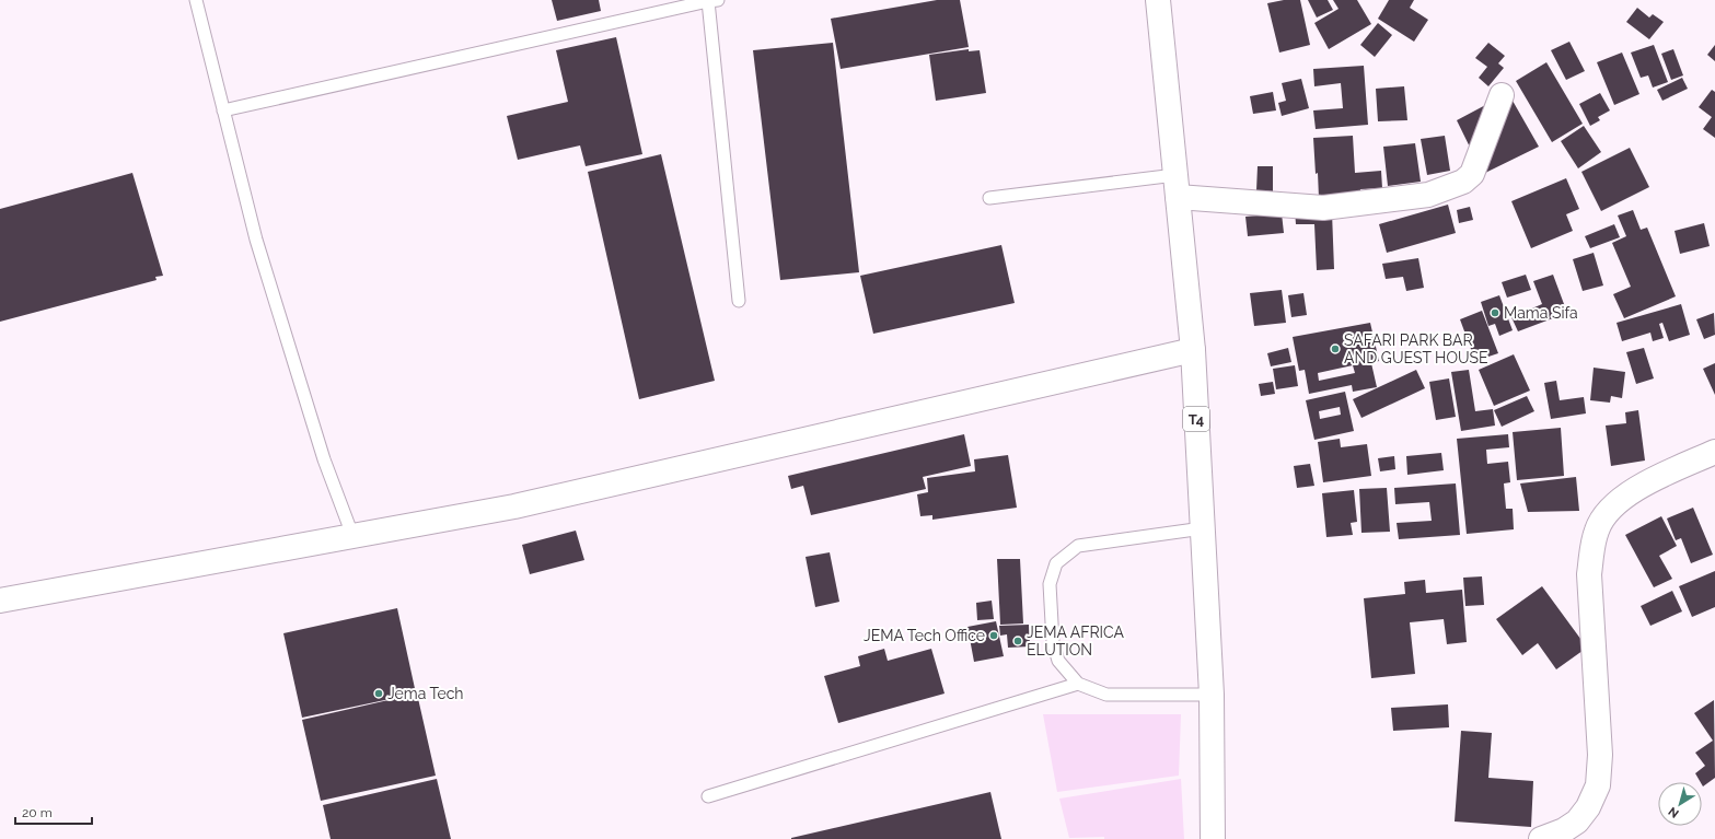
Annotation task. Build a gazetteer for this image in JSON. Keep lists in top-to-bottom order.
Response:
{
  "streets": {
    "main road": ["T4"]
  },
  "places": [
    "Mama Sifa",
    "SAFARI PARK BAR AND GUEST HOUSE",
    "JEMA Tech Office",
    "JEMA AFRICA ELUTION",
    "Jema Tech"
  ],
  "scale_bar": "20 m",
  "north": "bottom left"
}
